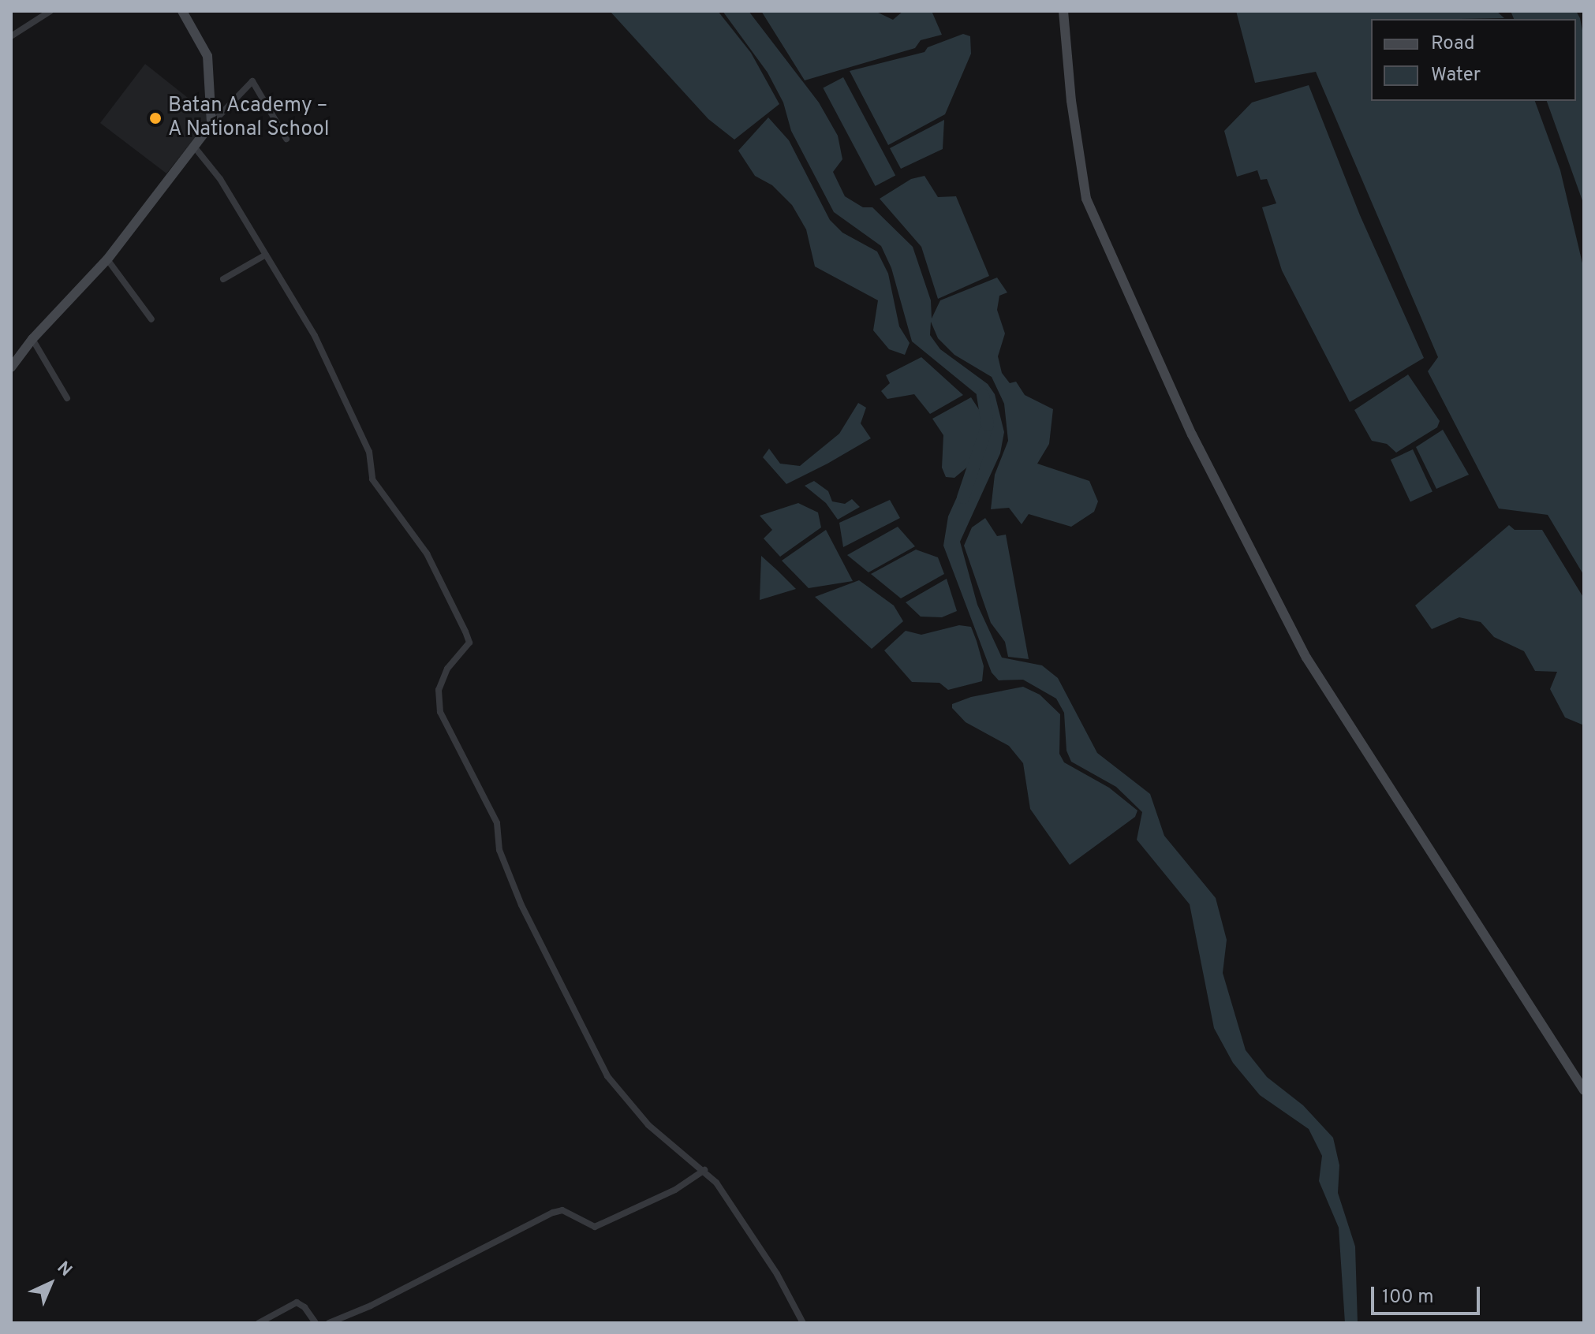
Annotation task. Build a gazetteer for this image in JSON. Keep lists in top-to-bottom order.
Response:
{
  "places": ["Batan Academy – A National School"],
  "legend": ["Road", "Water"],
  "scale_bar": "100 m",
  "north": "top right"
}
